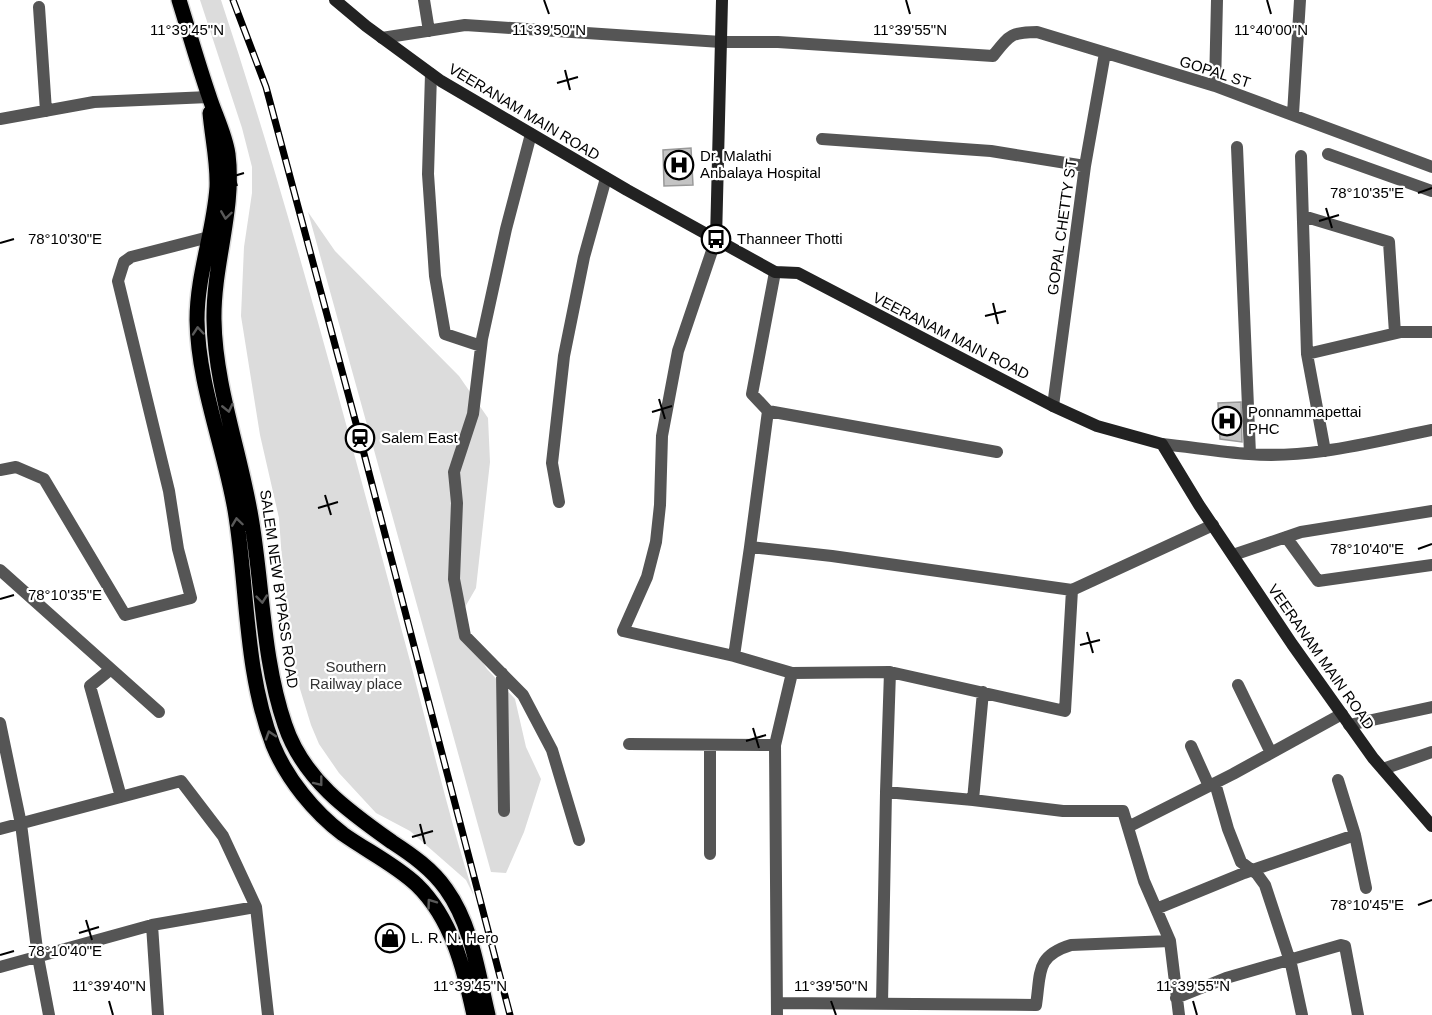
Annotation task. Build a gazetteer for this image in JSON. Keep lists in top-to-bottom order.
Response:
{
  "streets": {
    "main road": ["VEERANAM MAIN ROAD", "SALEM NEW BYPASS ROAD"],
    "street": ["GOPAL ST", "GOPAL CHETTY ST"]
  },
  "crossings": [
    ["GOPAL ST", "GOPAL CHETTY ST"],
    ["VEERANAM MAIN ROAD", "GOPAL CHETTY ST"]
  ],
  "parks": ["Southern Railway place"],
  "places": {
    "hospital": ["Dr. Malathi Anbalaya Hospital", "Ponnammapettai PHC"],
    "bus stop": ["Thanneer Thotti"],
    "station": ["Salem East"],
    "shop": ["L. R. N. Hero"]
  },
  "coordinates": [
    "11°39'45\"N",
    "11°39'50\"N",
    "11°39'55\"N",
    "11°40'00\"N",
    "78°10'35\"E",
    "78°10'30\"E",
    "78°10'40\"E",
    "78°10'45\"E",
    "11°39'40\"N"
  ]
}
